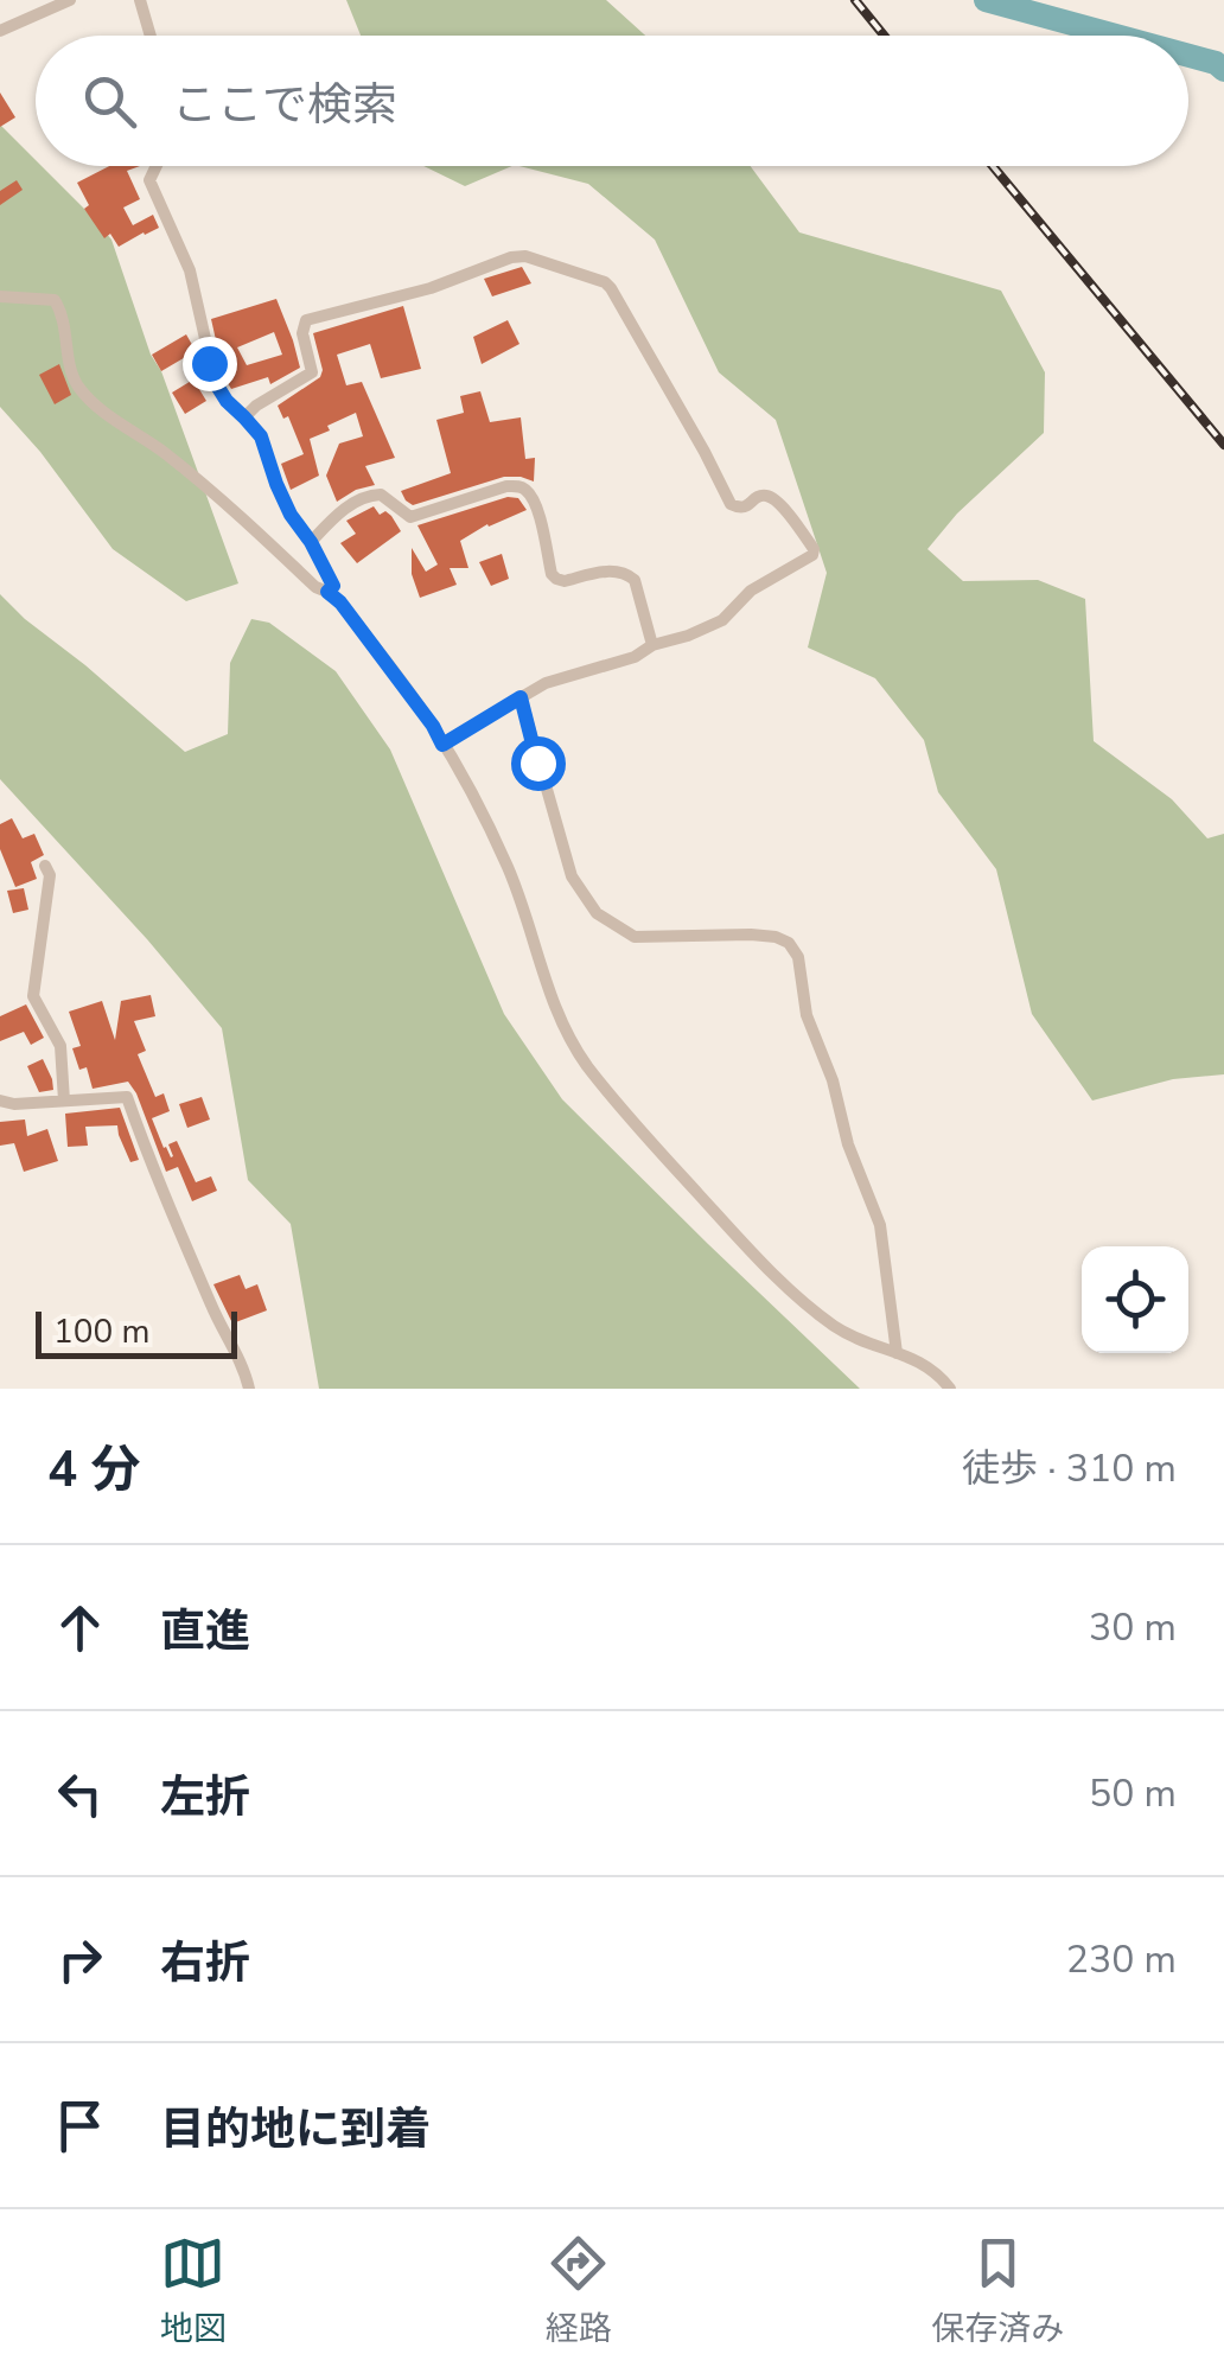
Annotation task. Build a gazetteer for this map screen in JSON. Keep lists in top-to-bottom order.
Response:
{
  "scale_bar": "100 m",
  "page": {
    "search": "ここで検索",
    "scale": "100 m",
    "heading": ["4 分", "徒歩 · 310 m"],
    "list": [
      ["直進", "30 m"],
      ["左折", "50 m"],
      ["右折", "230 m"],
      "目的地に到着"
    ],
    "nav": ["地図", "経路", "保存済み"]
  }
}
